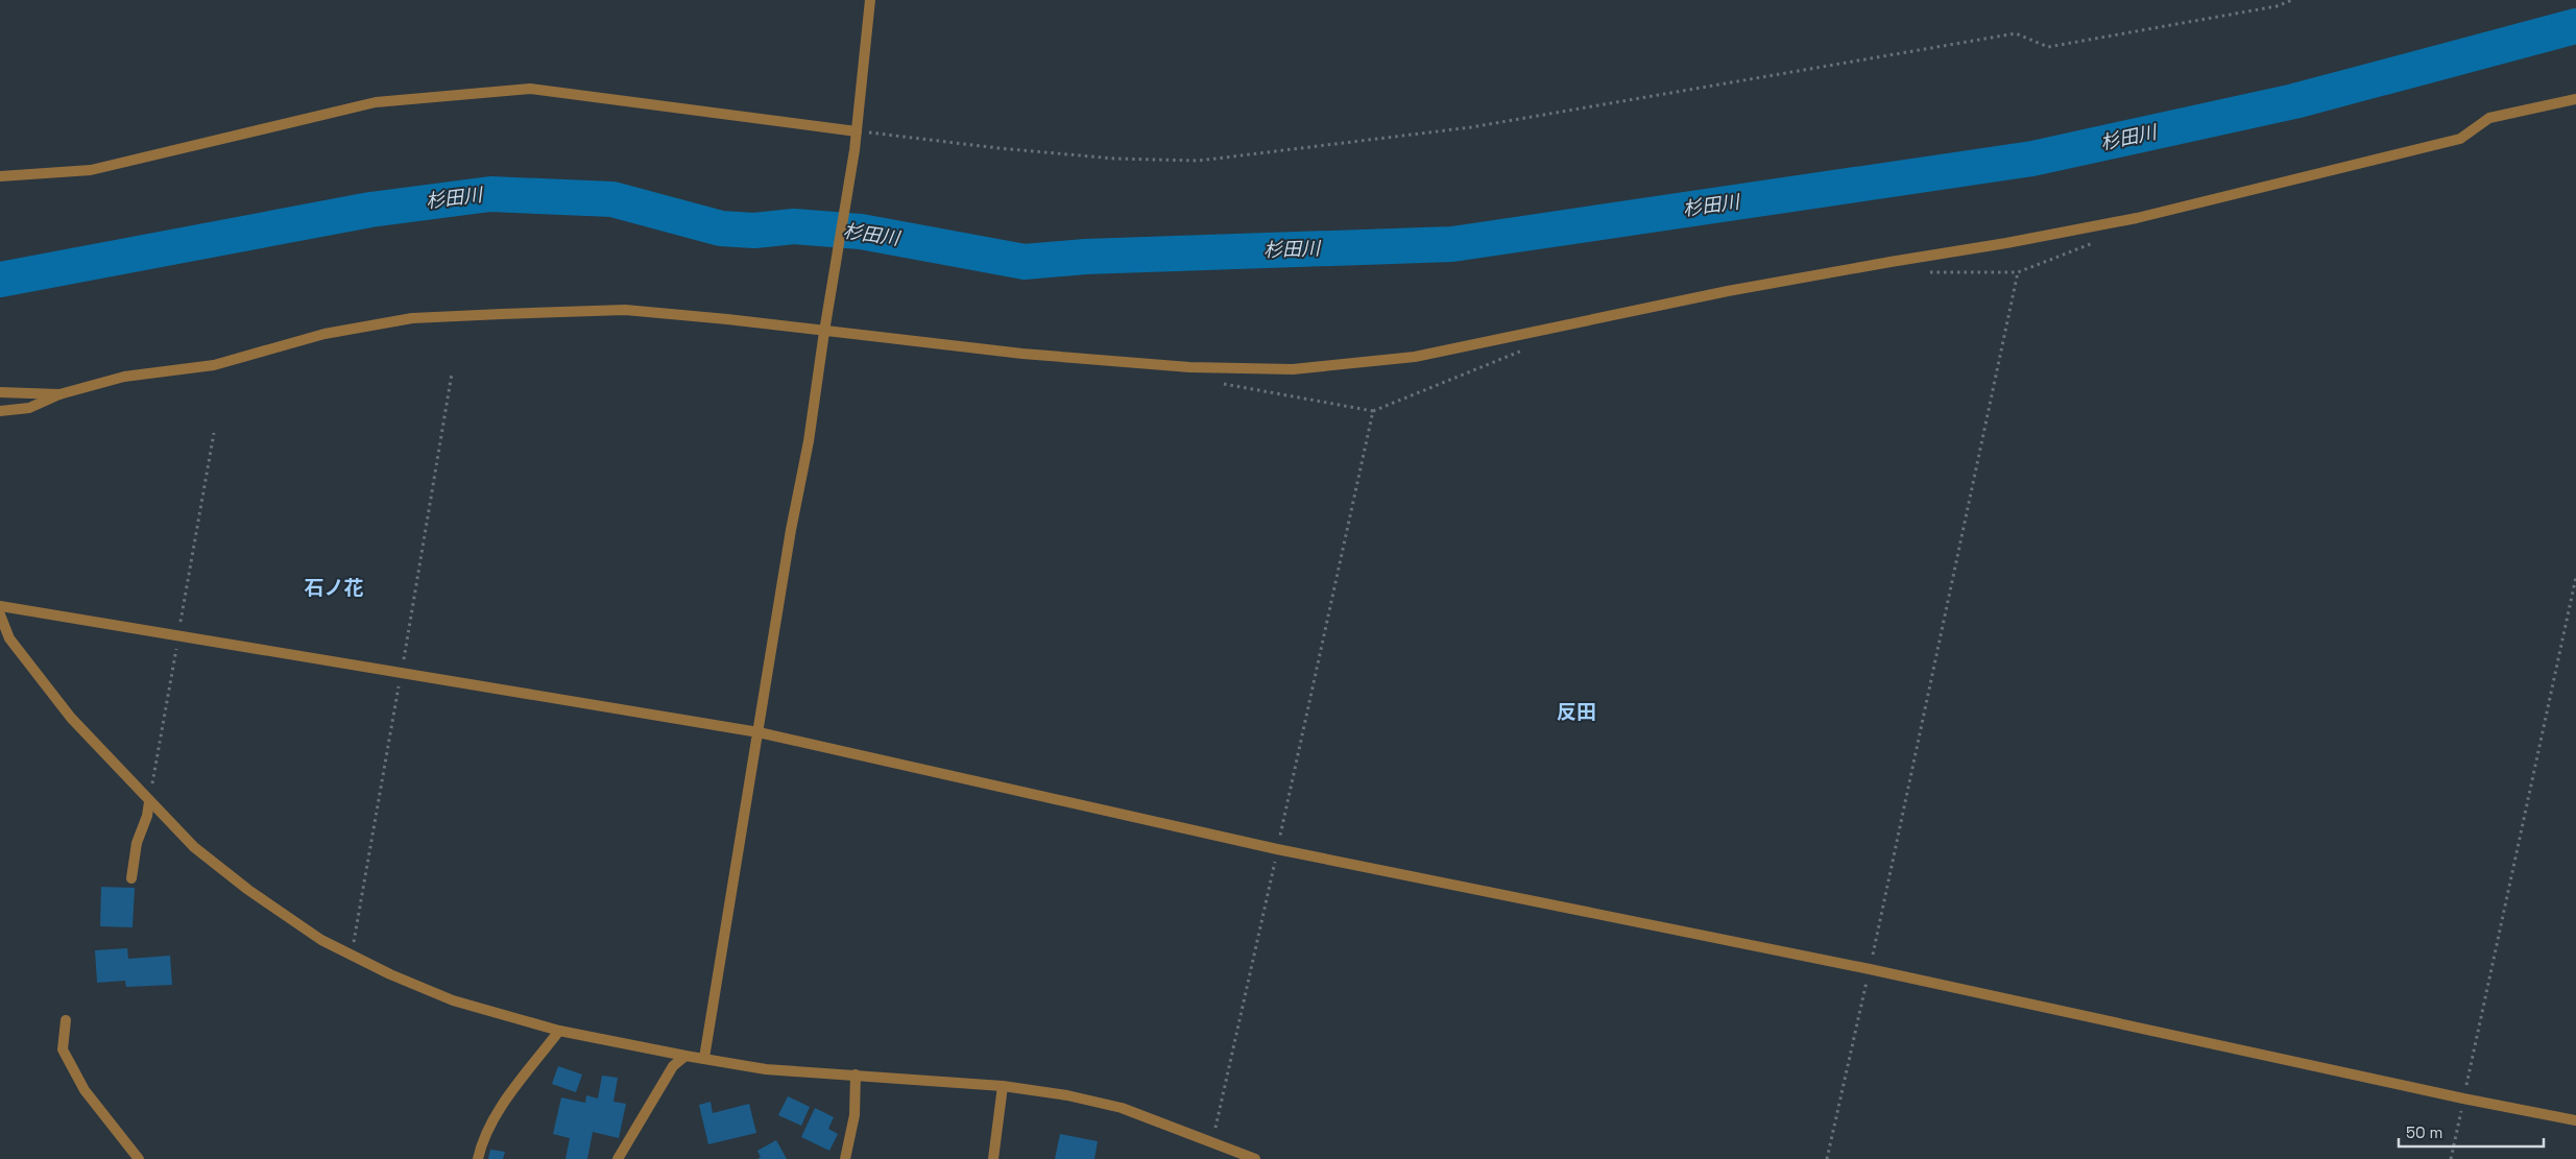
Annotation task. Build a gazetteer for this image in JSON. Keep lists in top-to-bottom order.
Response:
{
  "districts": ["石ノ花", "反田"],
  "water": ["杉田川"],
  "scale_bar": "50 m"
}
